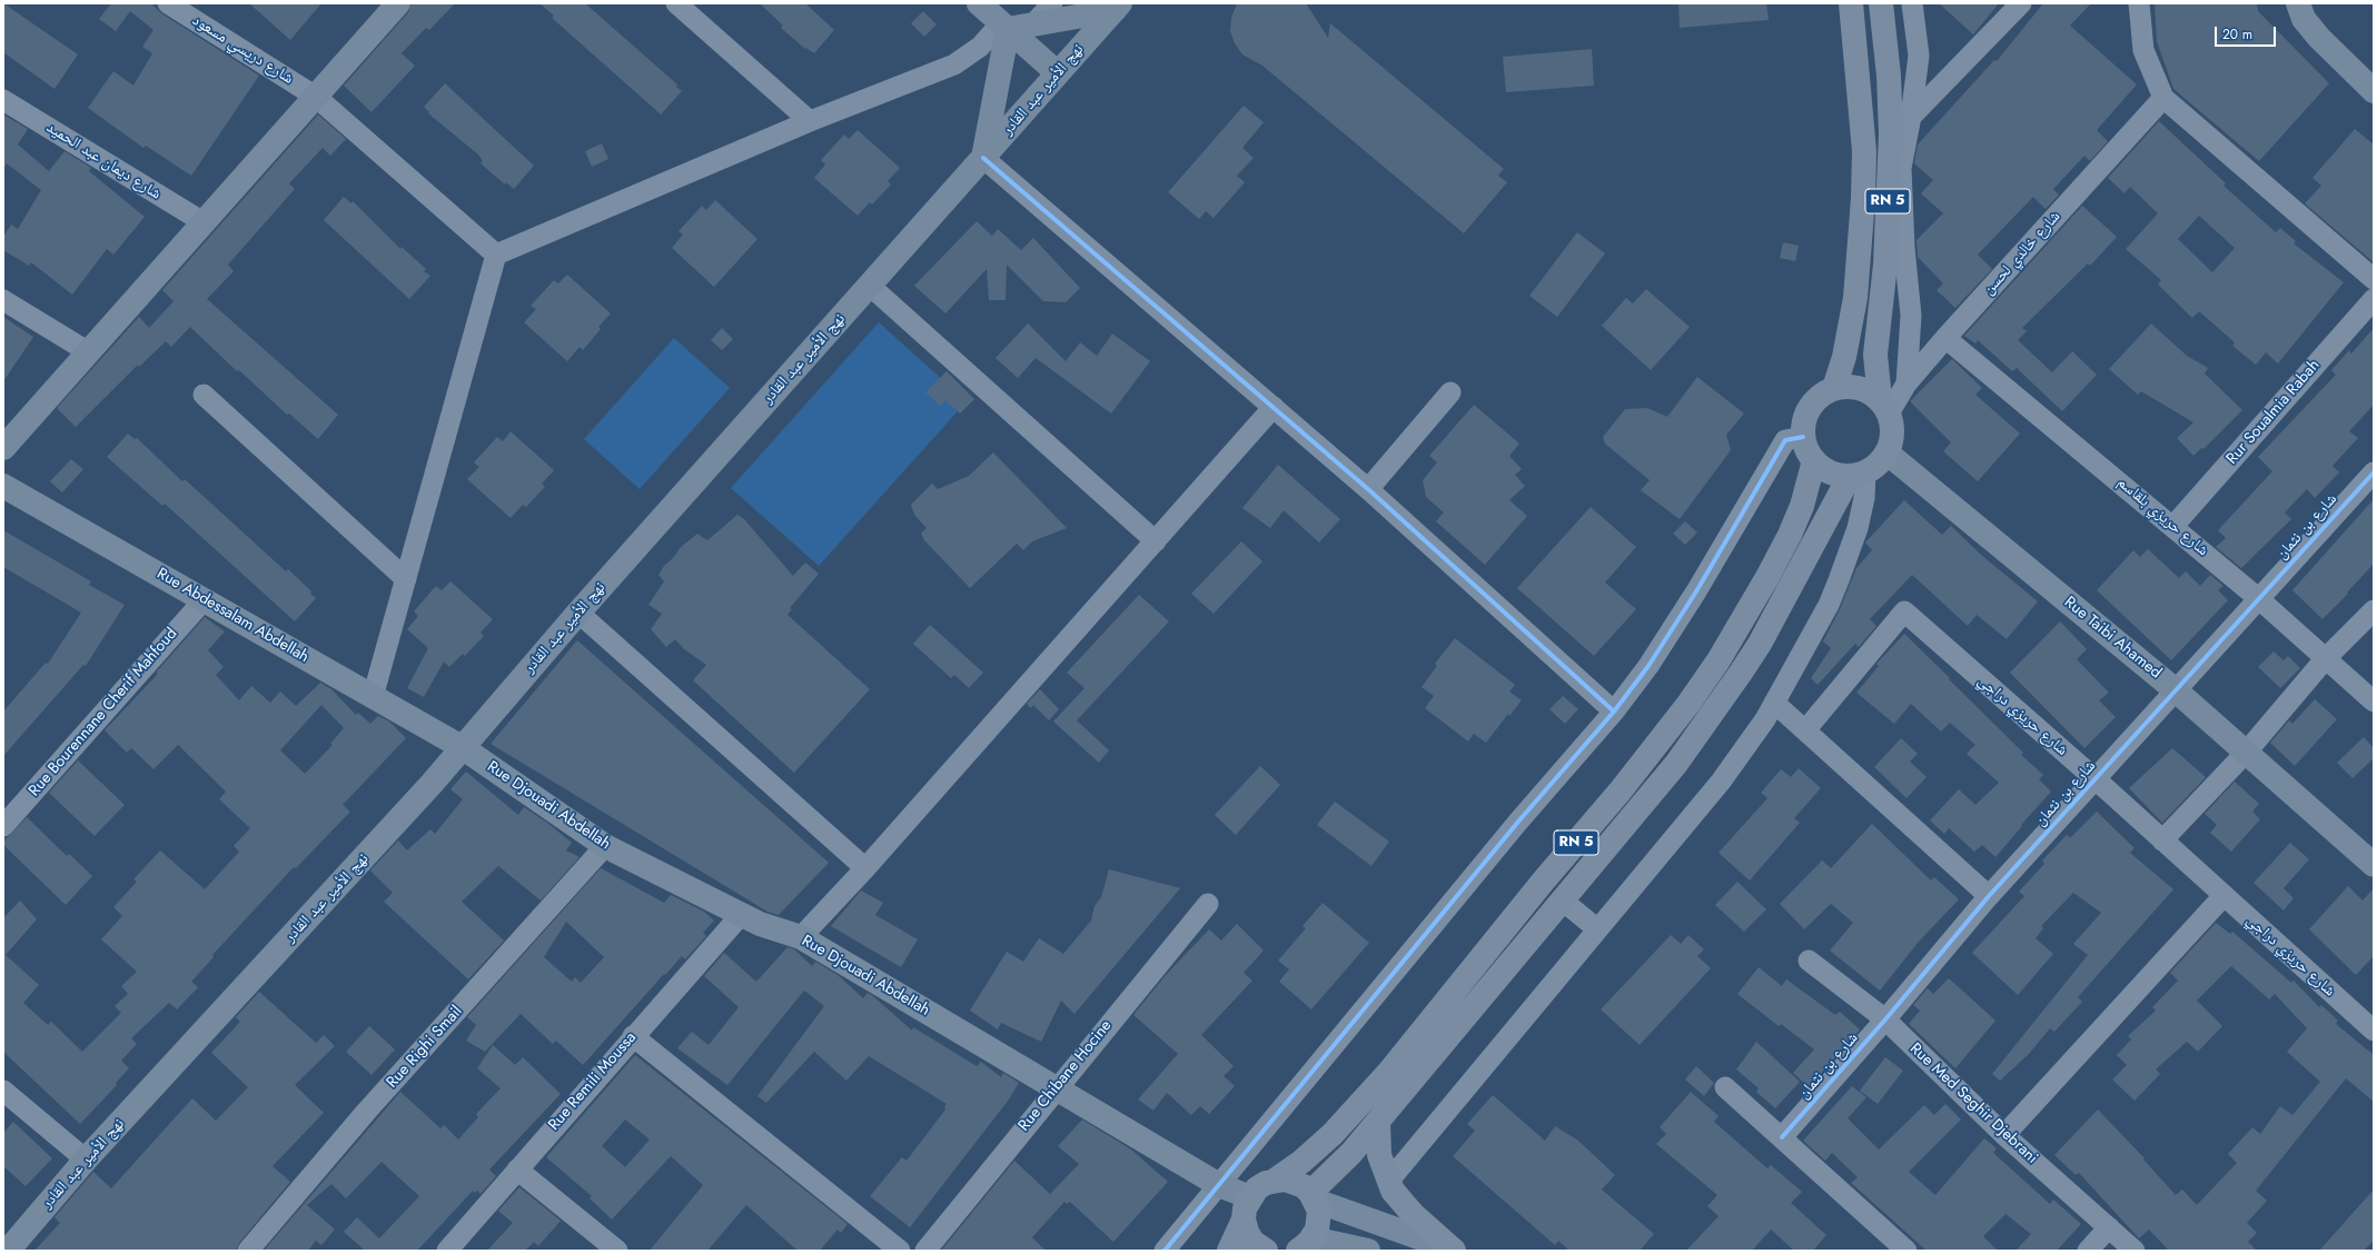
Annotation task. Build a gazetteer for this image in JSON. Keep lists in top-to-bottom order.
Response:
{
  "streets": {
    "main road": [
      "نهج الأمير عبد القادر",
      "RN 5",
      "Rue Abdessalam Abdellah",
      "Rue Taibi Ahamed",
      "Rue Djouadi Abdellah"
    ],
    "street": [
      "شارع دريسي مسعود",
      "شارع ديمان عبد الحميد",
      "شارع خالدي لحسن",
      "Rur Soualmia Rabah",
      "شارع حريزي بلقاسم",
      "شارع بن نثمان",
      "Rue Bourennane Cherif Mahfoud",
      "شارع حريزي دراجي",
      "Rue Righi Smail",
      "Rue Chibane Hocine",
      "Rue Remili Moussa",
      "Rue Med Seghir Djebrani"
    ]
  },
  "crossings": [
    ["نهج الأمير عبد القادر", "Rue Abdessalam Abdellah"],
    ["نهج الأمير عبد القادر", "Rue Djouadi Abdellah"],
    ["RN 5", "شارع خالدي لحسن"],
    ["RN 5", "Rue Taibi Ahamed"],
    ["شارع خالدي لحسن", "شارع حريزي بلقاسم"],
    ["شارع خالدي لحسن", "Rue Taibi Ahamed"],
    ["Rur Soualmia Rabah", "شارع حريزي بلقاسم"],
    ["شارع حريزي بلقاسم", "شارع بن نثمان"],
    ["شارع بن نثمان", "Rue Taibi Ahamed"],
    ["شارع بن نثمان", "شارع حريزي دراجي"],
    ["شارع بن نثمان", "Rue Med Seghir Djebrani"],
    ["Rue Abdessalam Abdellah", "Rue Bourennane Cherif Mahfoud"],
    ["Rue Abdessalam Abdellah", "Rue Djouadi Abdellah"],
    ["Rue Djouadi Abdellah", "Rue Righi Smail"],
    ["Rue Djouadi Abdellah", "Rue Chibane Hocine"],
    ["Rue Djouadi Abdellah", "Rue Remili Moussa"]
  ],
  "scale_bar": "20 m"
}
